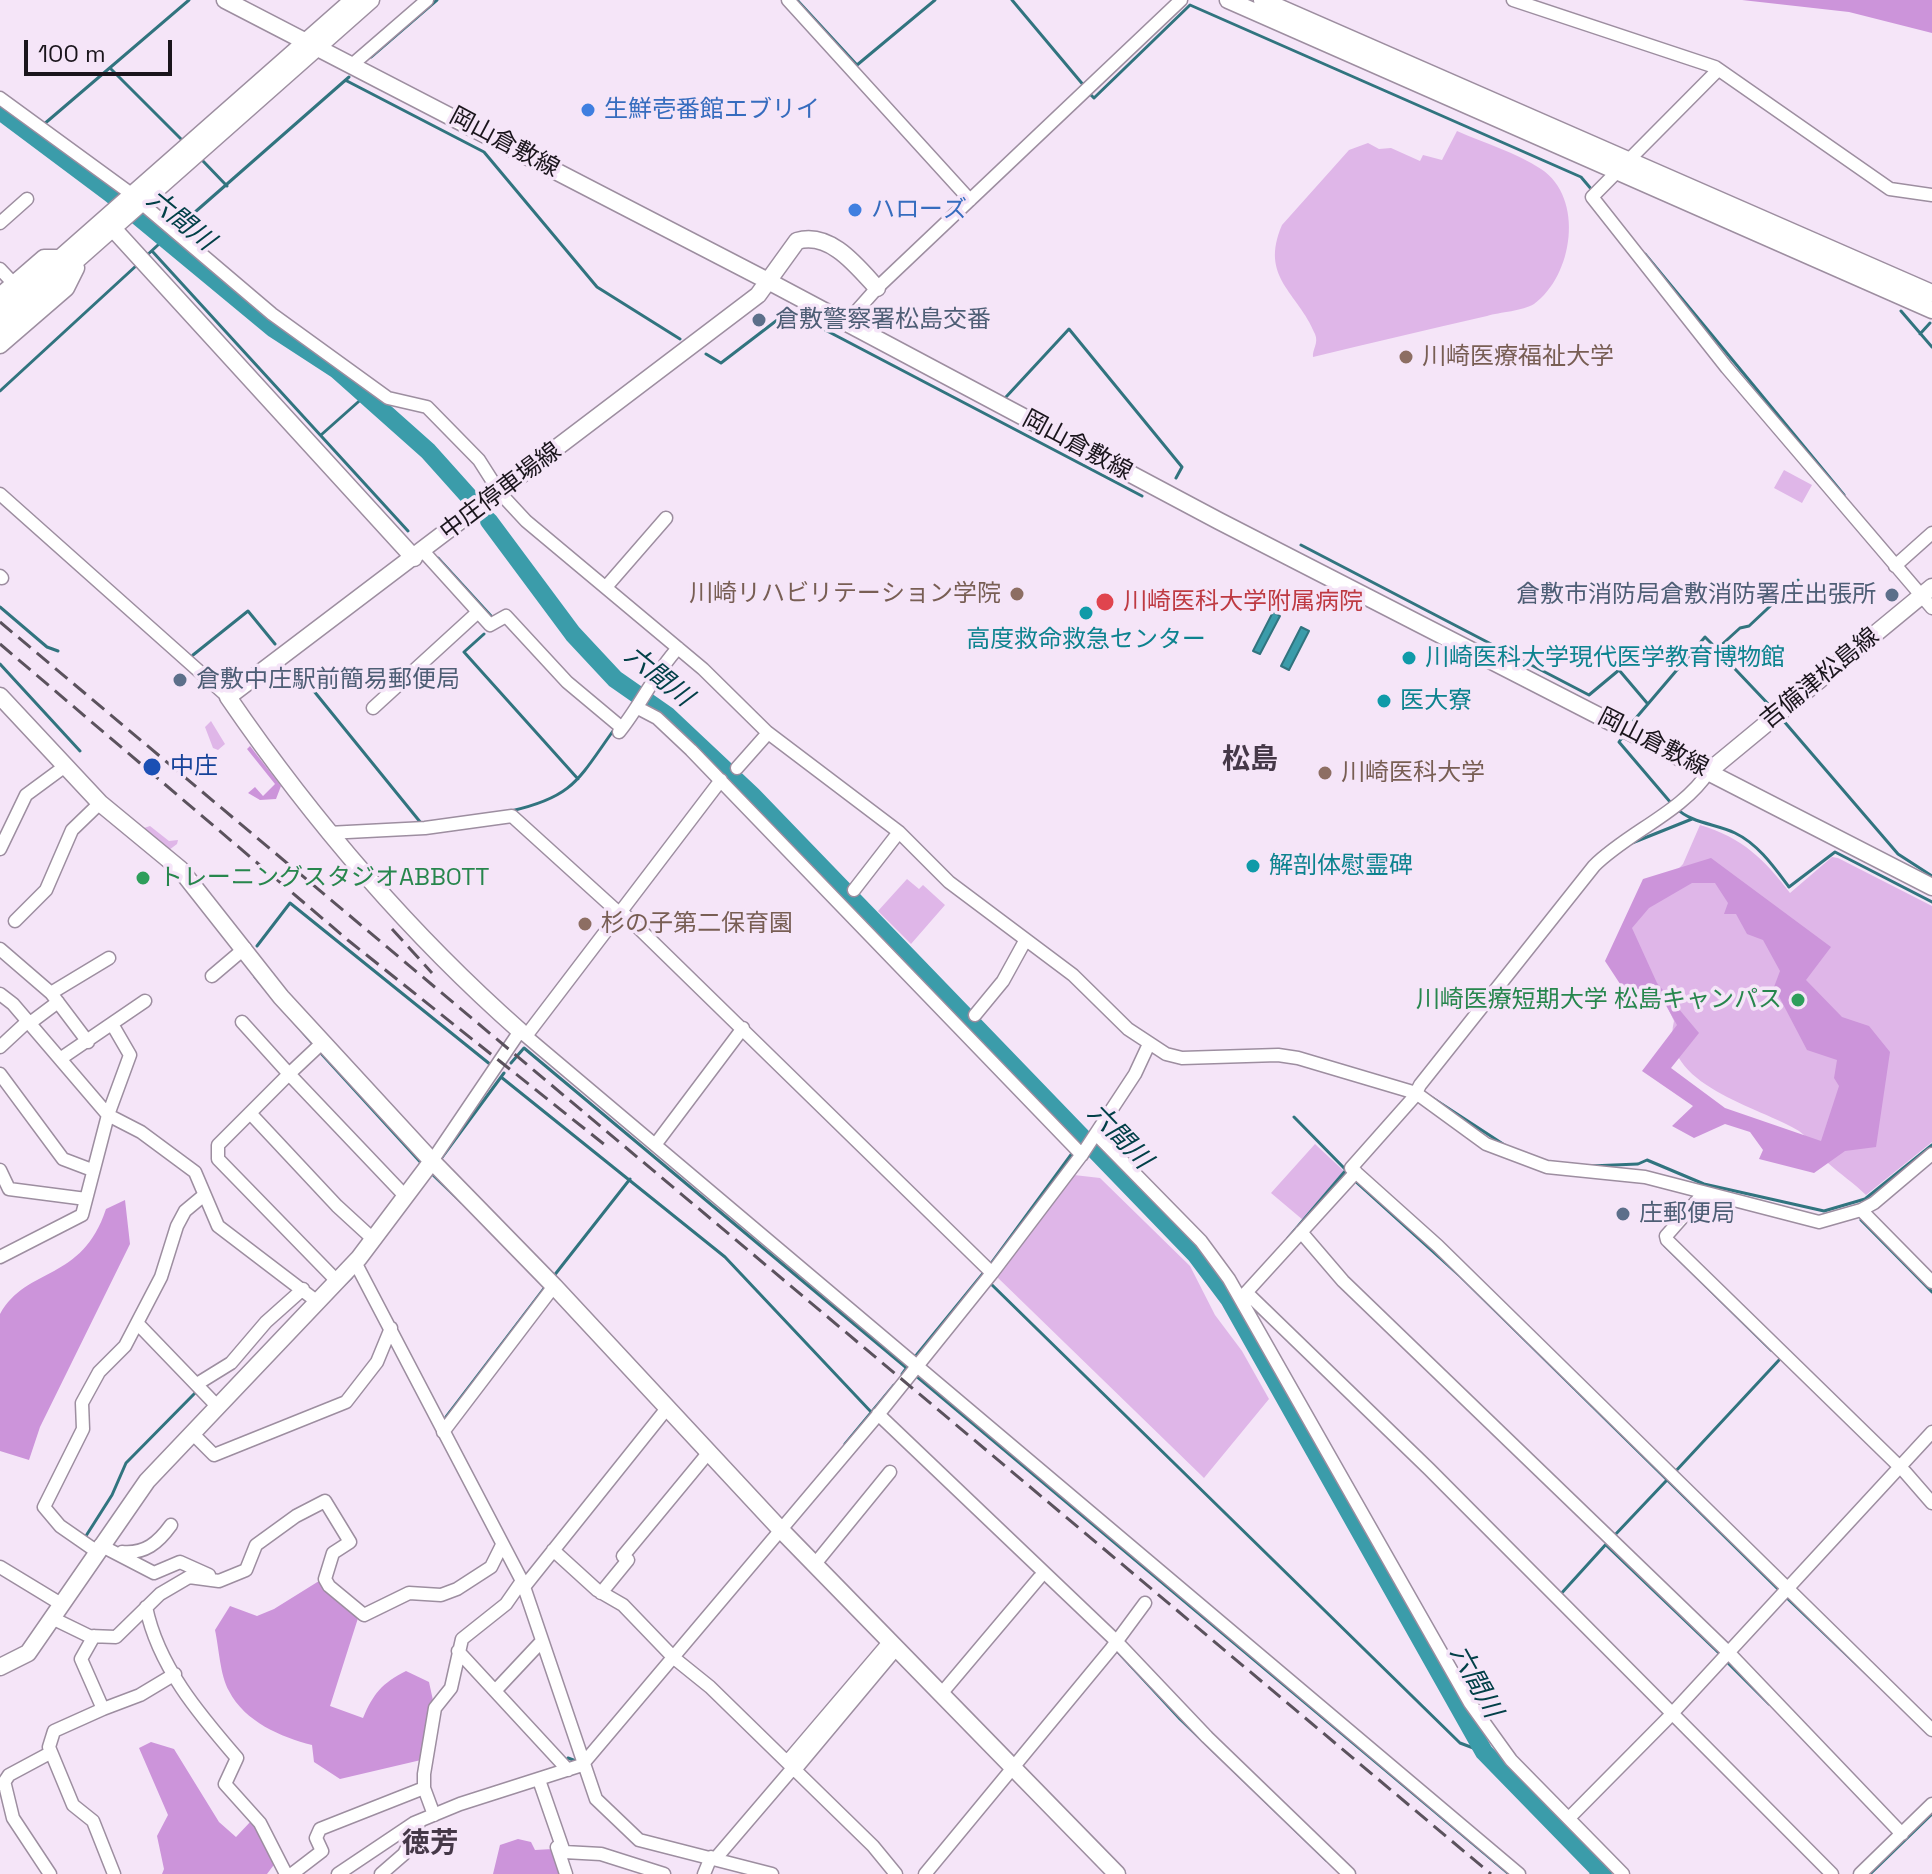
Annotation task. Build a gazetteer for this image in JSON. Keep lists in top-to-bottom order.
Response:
{
  "streets": {
    "street": ["岡山倉敷線", "中庄停車場線", "吉備津松島線"]
  },
  "crossings": [
    ["岡山倉敷線", "中庄停車場線"],
    ["岡山倉敷線", "吉備津松島線"]
  ],
  "districts": ["松島", "徳芳"],
  "water": ["六間川"],
  "places": [
    "生鮮壱番館エブリイ",
    "ハローズ",
    "倉敷警察署松島交番",
    "川崎医療福祉大学",
    "川崎リハビリテーション学院",
    "倉敷市消防局倉敷消防署庄出張所",
    "川崎医科大学附属病院",
    "高度救命救急センター",
    "川崎医科大学現代医学教育博物館",
    "倉敷中庄駅前簡易郵便局",
    "医大寮",
    "中庄",
    "川崎医科大学",
    "解剖体慰霊碑",
    "トレーニングスタジオABBOTT",
    "杉の子第二保育園",
    "川崎医療短期大学 松島キャンパス",
    "庄郵便局"
  ],
  "scale_bar": "100 m"
}
